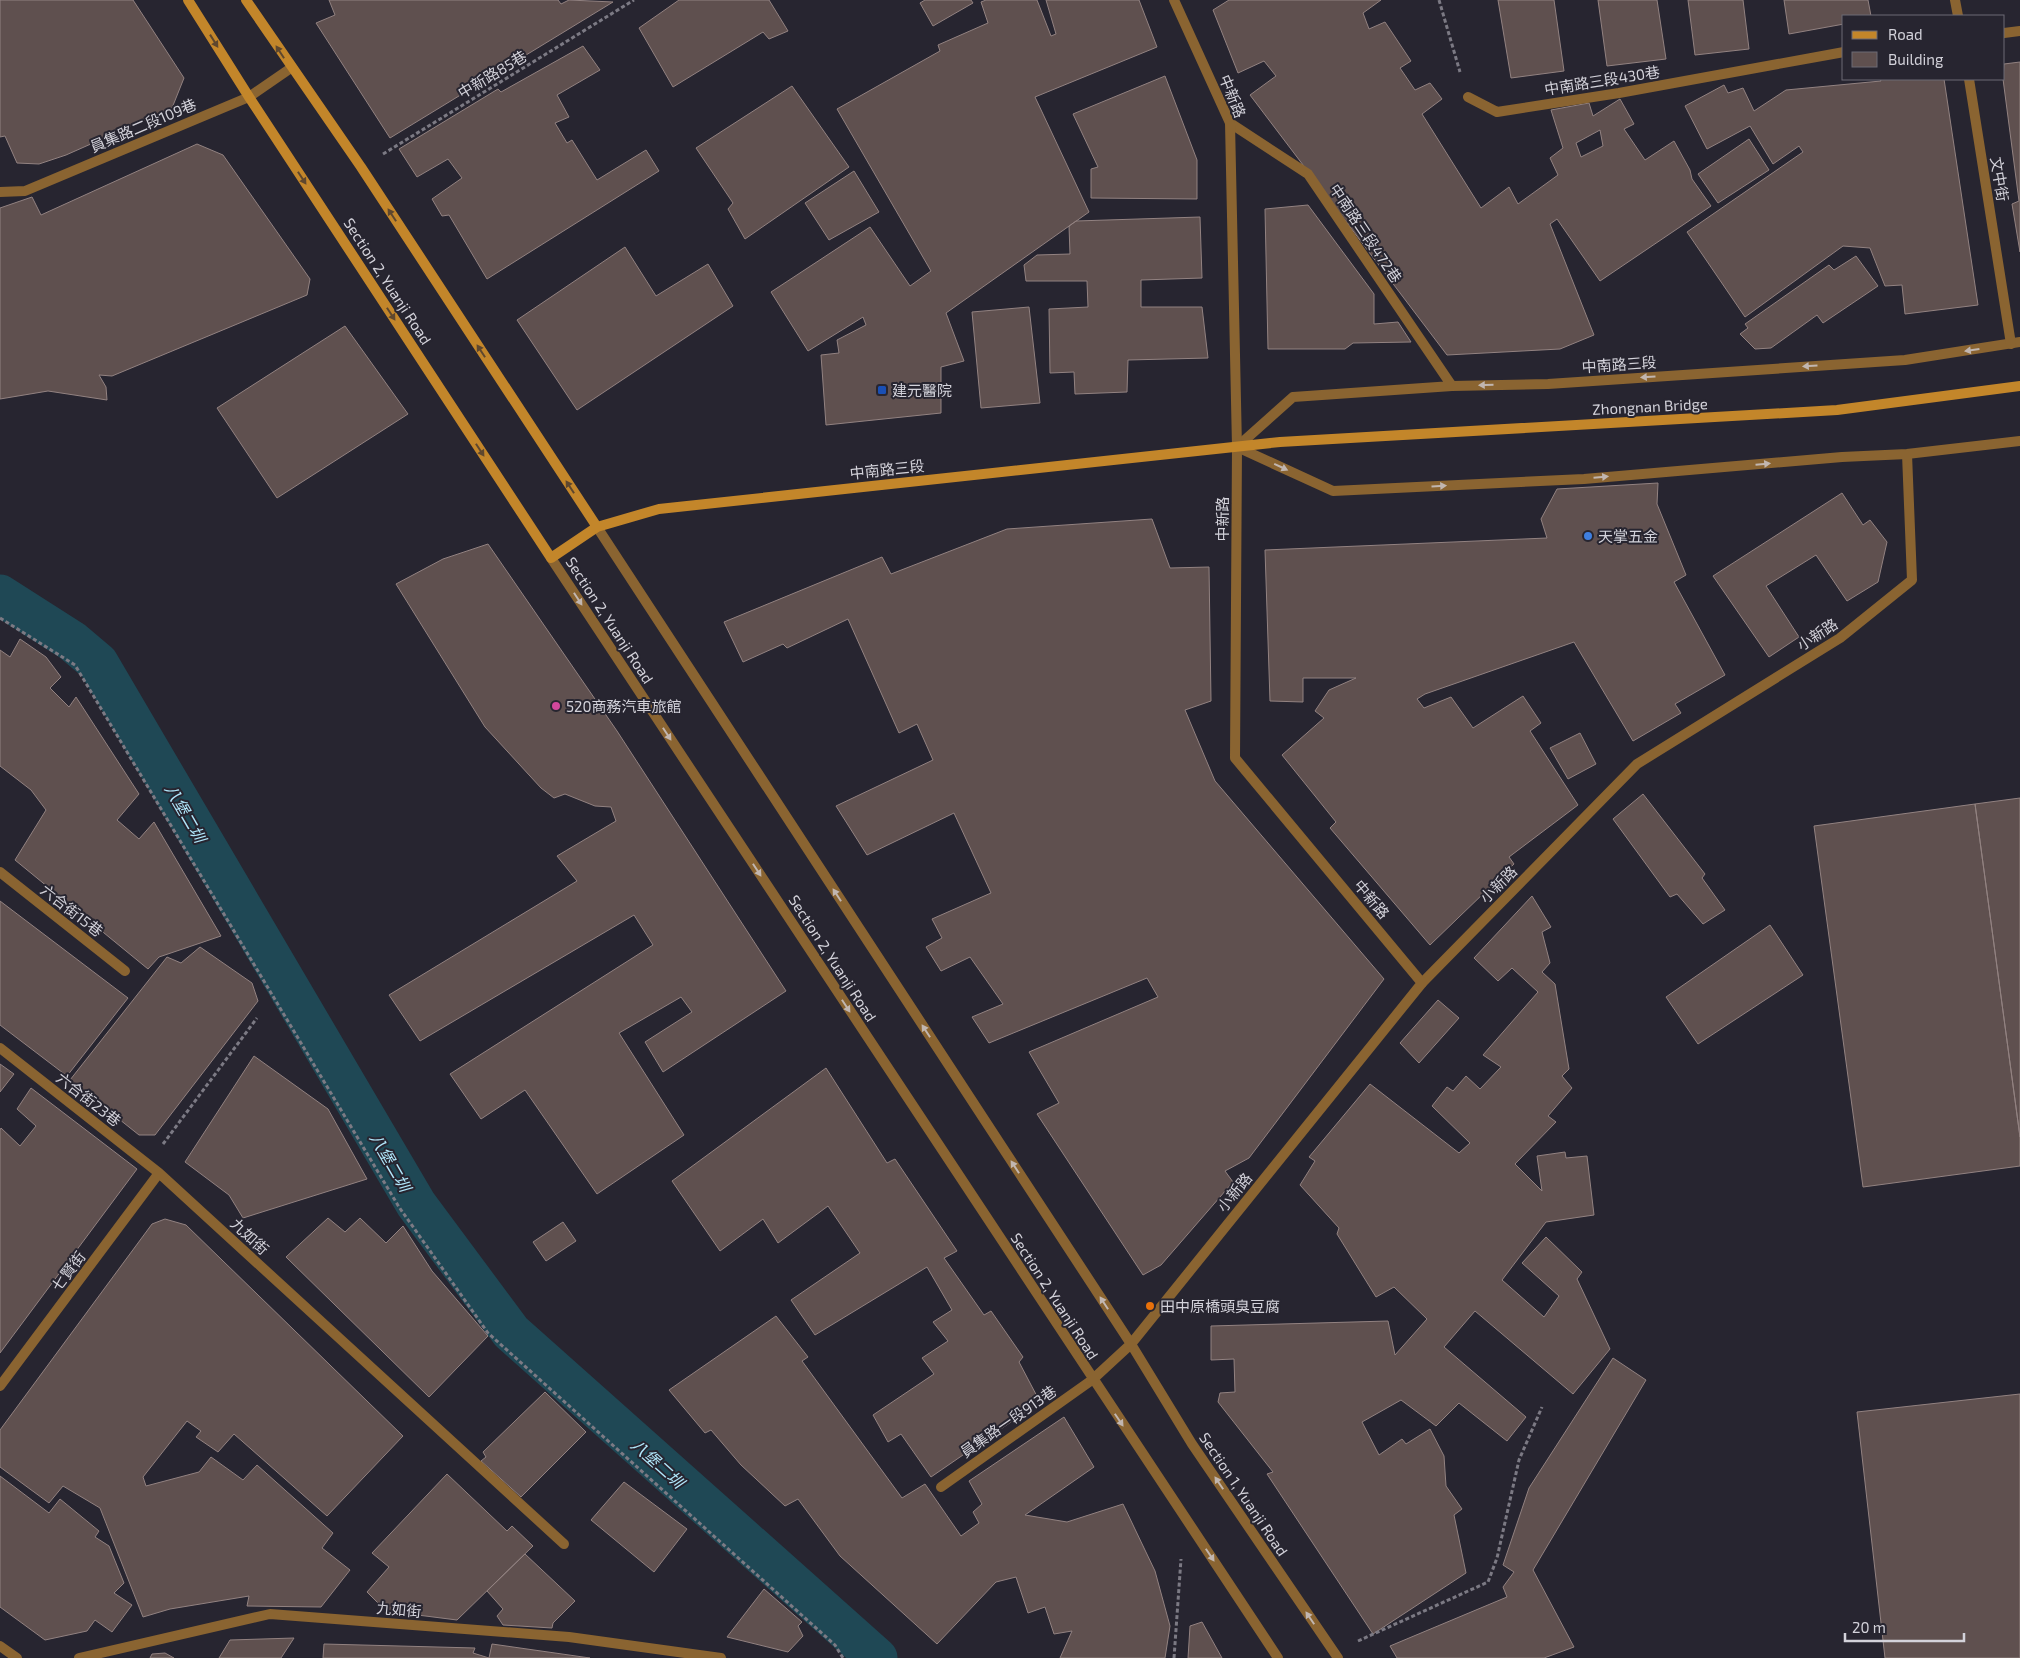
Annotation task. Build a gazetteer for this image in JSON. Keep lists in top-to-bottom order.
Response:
{
  "streets": {
    "main road": ["Section 2, Yuanji Road", "中南路三段", "Zhongnan Bridge"],
    "street": [
      "中南路三段430巷",
      "中新路",
      "員集路二段109巷",
      "文中街",
      "中南路三段472巷",
      "小新路",
      "六合街15巷",
      "六合街23巷",
      "九如街",
      "七賢街",
      "員集路一段913巷",
      "Section 1, Yuanji Road"
    ],
    "path": ["中新路85巷"]
  },
  "crossings": [
    ["中新路", "中南路三段472巷"],
    ["中新路", "中南路三段"],
    ["中新路", "小新路"],
    ["員集路二段109巷", "Section 2, Yuanji Road"],
    ["文中街", "中南路三段"],
    ["中南路三段472巷", "中南路三段"],
    ["Section 2, Yuanji Road", "中南路三段"],
    ["Section 2, Yuanji Road", "小新路"],
    ["Section 2, Yuanji Road", "員集路一段913巷"],
    ["中南路三段", "Zhongnan Bridge"],
    ["小新路", "員集路一段913巷"],
    ["小新路", "Section 1, Yuanji Road"],
    ["六合街23巷", "九如街"],
    ["六合街23巷", "七賢街"],
    ["九如街", "七賢街"]
  ],
  "one_way": ["中南路三段"],
  "water": ["八堡二圳"],
  "places": {
    "transit": ["建元醫院"],
    "other": ["天掌五金", "520商務汽車旅館", "田中原橋頭臭豆腐"]
  },
  "legend": ["Road", "Building"],
  "scale_bar": "20 m"
}
